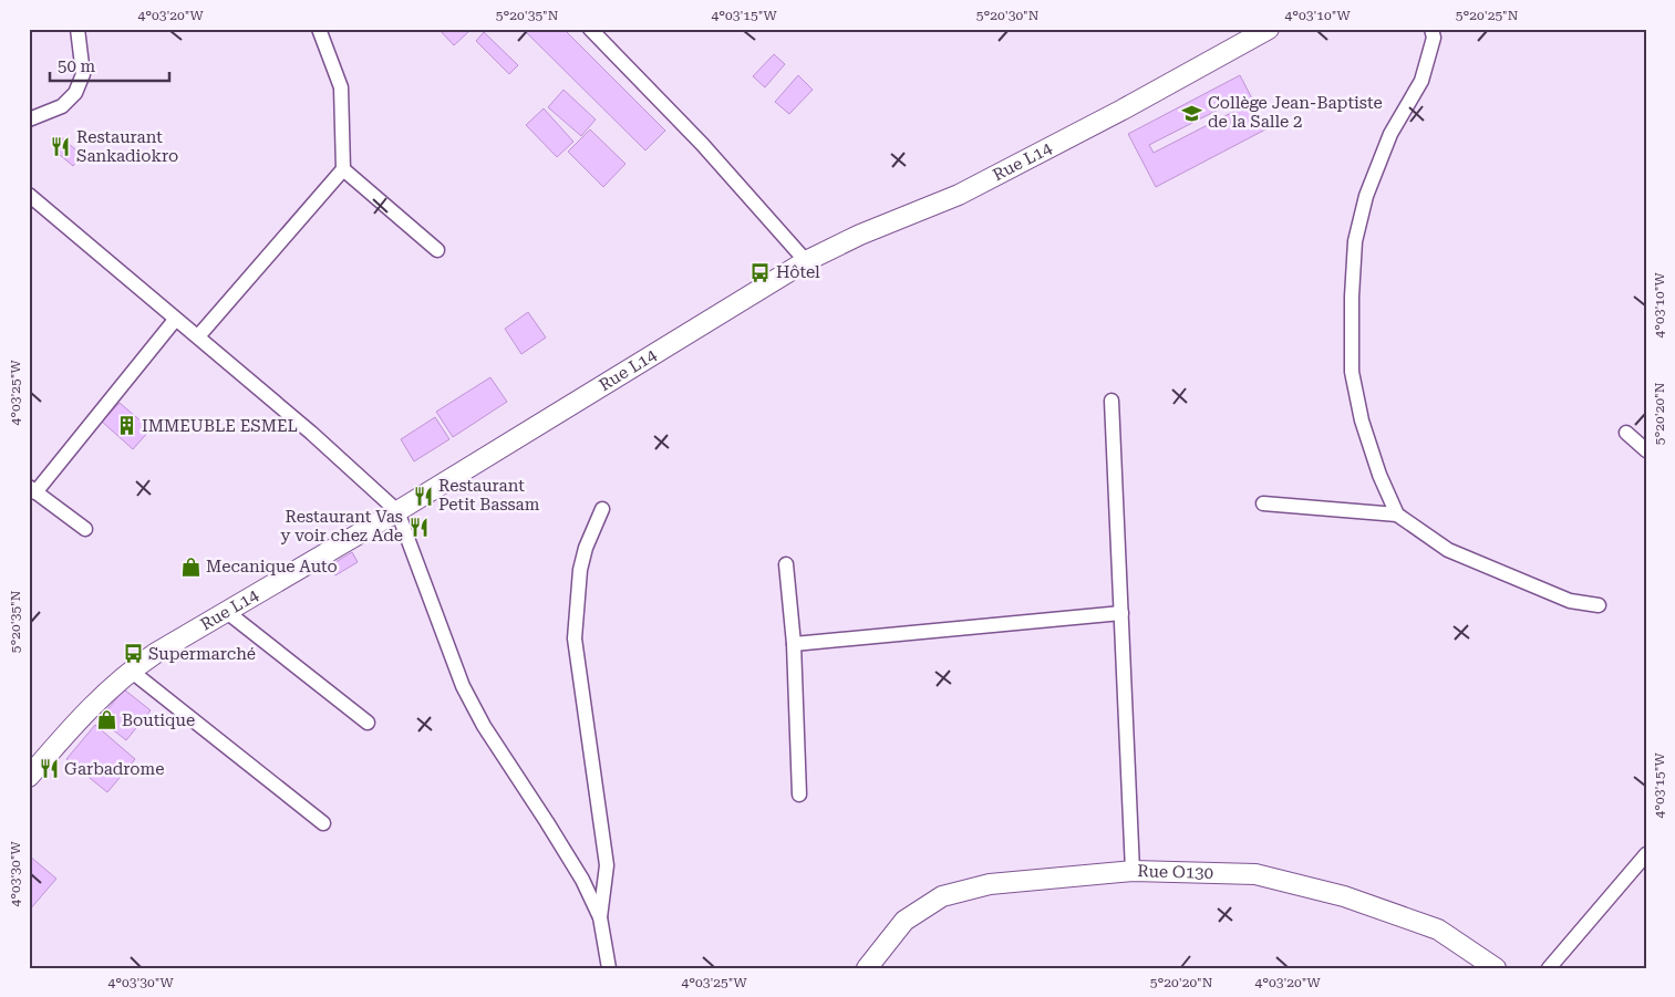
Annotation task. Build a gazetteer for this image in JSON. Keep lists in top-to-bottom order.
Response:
{
  "streets": {
    "street": ["Rue L14", "Rue O130"]
  },
  "places": {
    "school or university": ["Collège Jean-Baptiste de la Salle 2"],
    "restaurant": [
      "Restaurant Sankadiokro",
      "Restaurant Petit Bassam",
      "Restaurant Vas y voir chez Ade",
      "Garbadrome"
    ],
    "bus stop": ["Hôtel", "Supermarché"],
    "building": ["IMMEUBLE ESMEL"],
    "shop": ["Mecanique Auto", "Boutique"]
  },
  "scale_bar": "50 m",
  "coordinates": [
    "4°03'20\"W",
    "5°20'35\"N",
    "4°03'15\"W",
    "5°20'30\"N",
    "4°03'10\"W",
    "5°20'25\"N",
    "4°03'25\"W",
    "5°20'20\"N",
    "4°03'30\"W"
  ]
}
